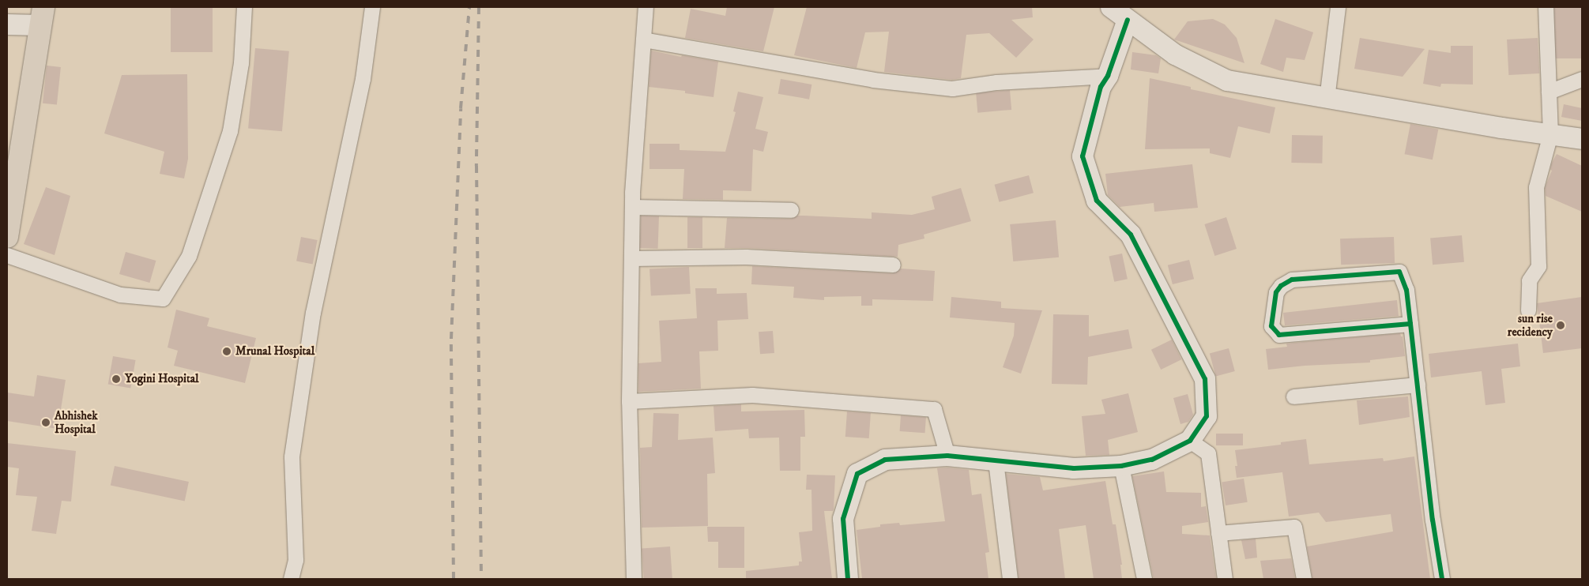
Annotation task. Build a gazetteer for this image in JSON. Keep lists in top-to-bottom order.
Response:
{
  "places": [
    "sun rise recidency",
    "Mrunal Hospital",
    "Yogini Hospital",
    "Abhishek Hospital"
  ]
}
